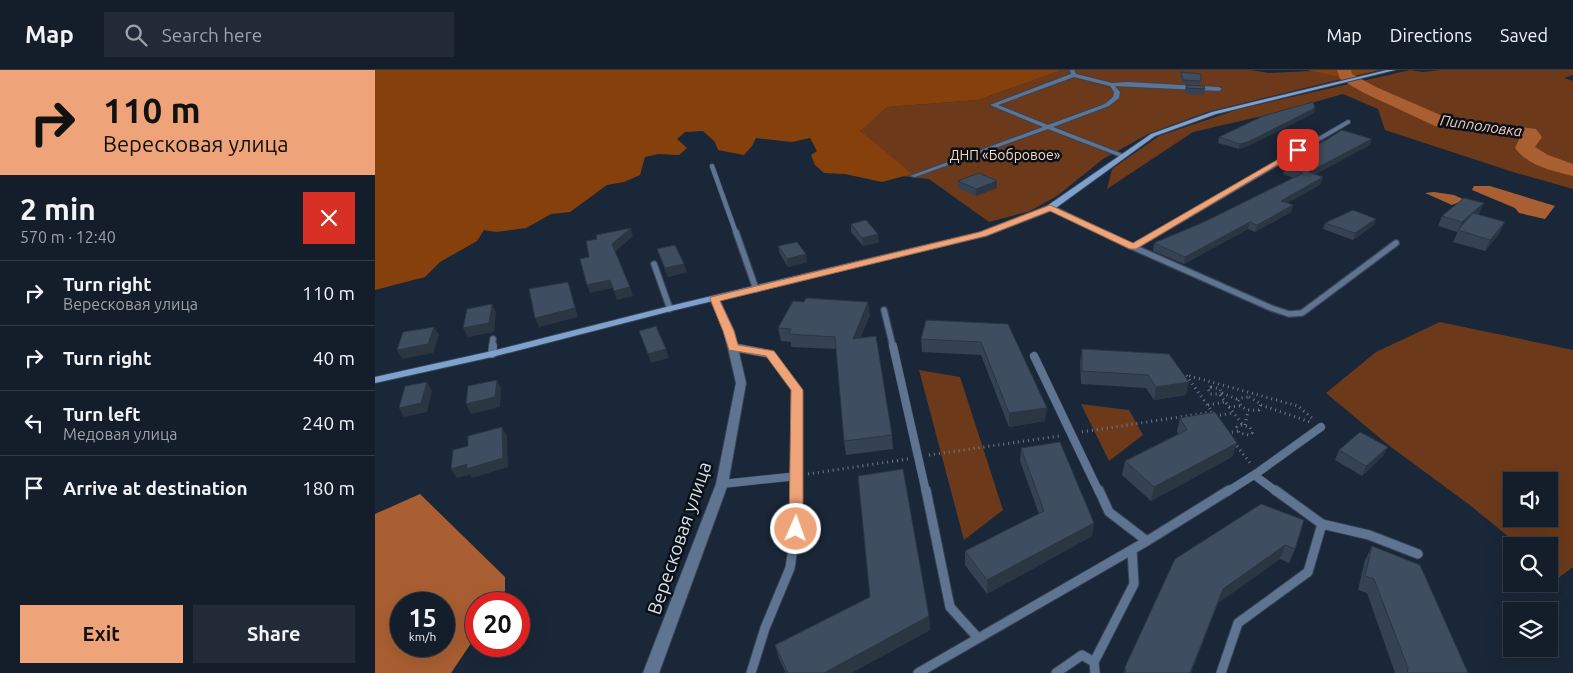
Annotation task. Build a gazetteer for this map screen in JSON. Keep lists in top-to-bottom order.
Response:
{
  "streets": {
    "street": ["Вересковая улица"]
  },
  "water": ["Пипполовка"],
  "parks": ["ДНП «Бобровое»"],
  "page": {
    "header": "Map",
    "search": "Search here",
    "nav": ["Map", "Directions", "Saved"],
    "turn": ["110 m", "Вересковая улица"],
    "heading": ["2 min", "570 m · 12:40"],
    "list": [
      {
        "name": "Turn right",
        "note": "Вересковая улица",
        "value": "110 m"
      },
      {
        "name": "Turn right",
        "value": "40 m"
      },
      {
        "name": "Turn left",
        "note": "Медовая улица",
        "value": "240 m"
      },
      {
        "name": "Arrive at destination",
        "value": "180 m"
      }
    ],
    "speed": "15 km/h",
    "limit": "20",
    "buttons": ["Exit", "Share"]
  }
}
